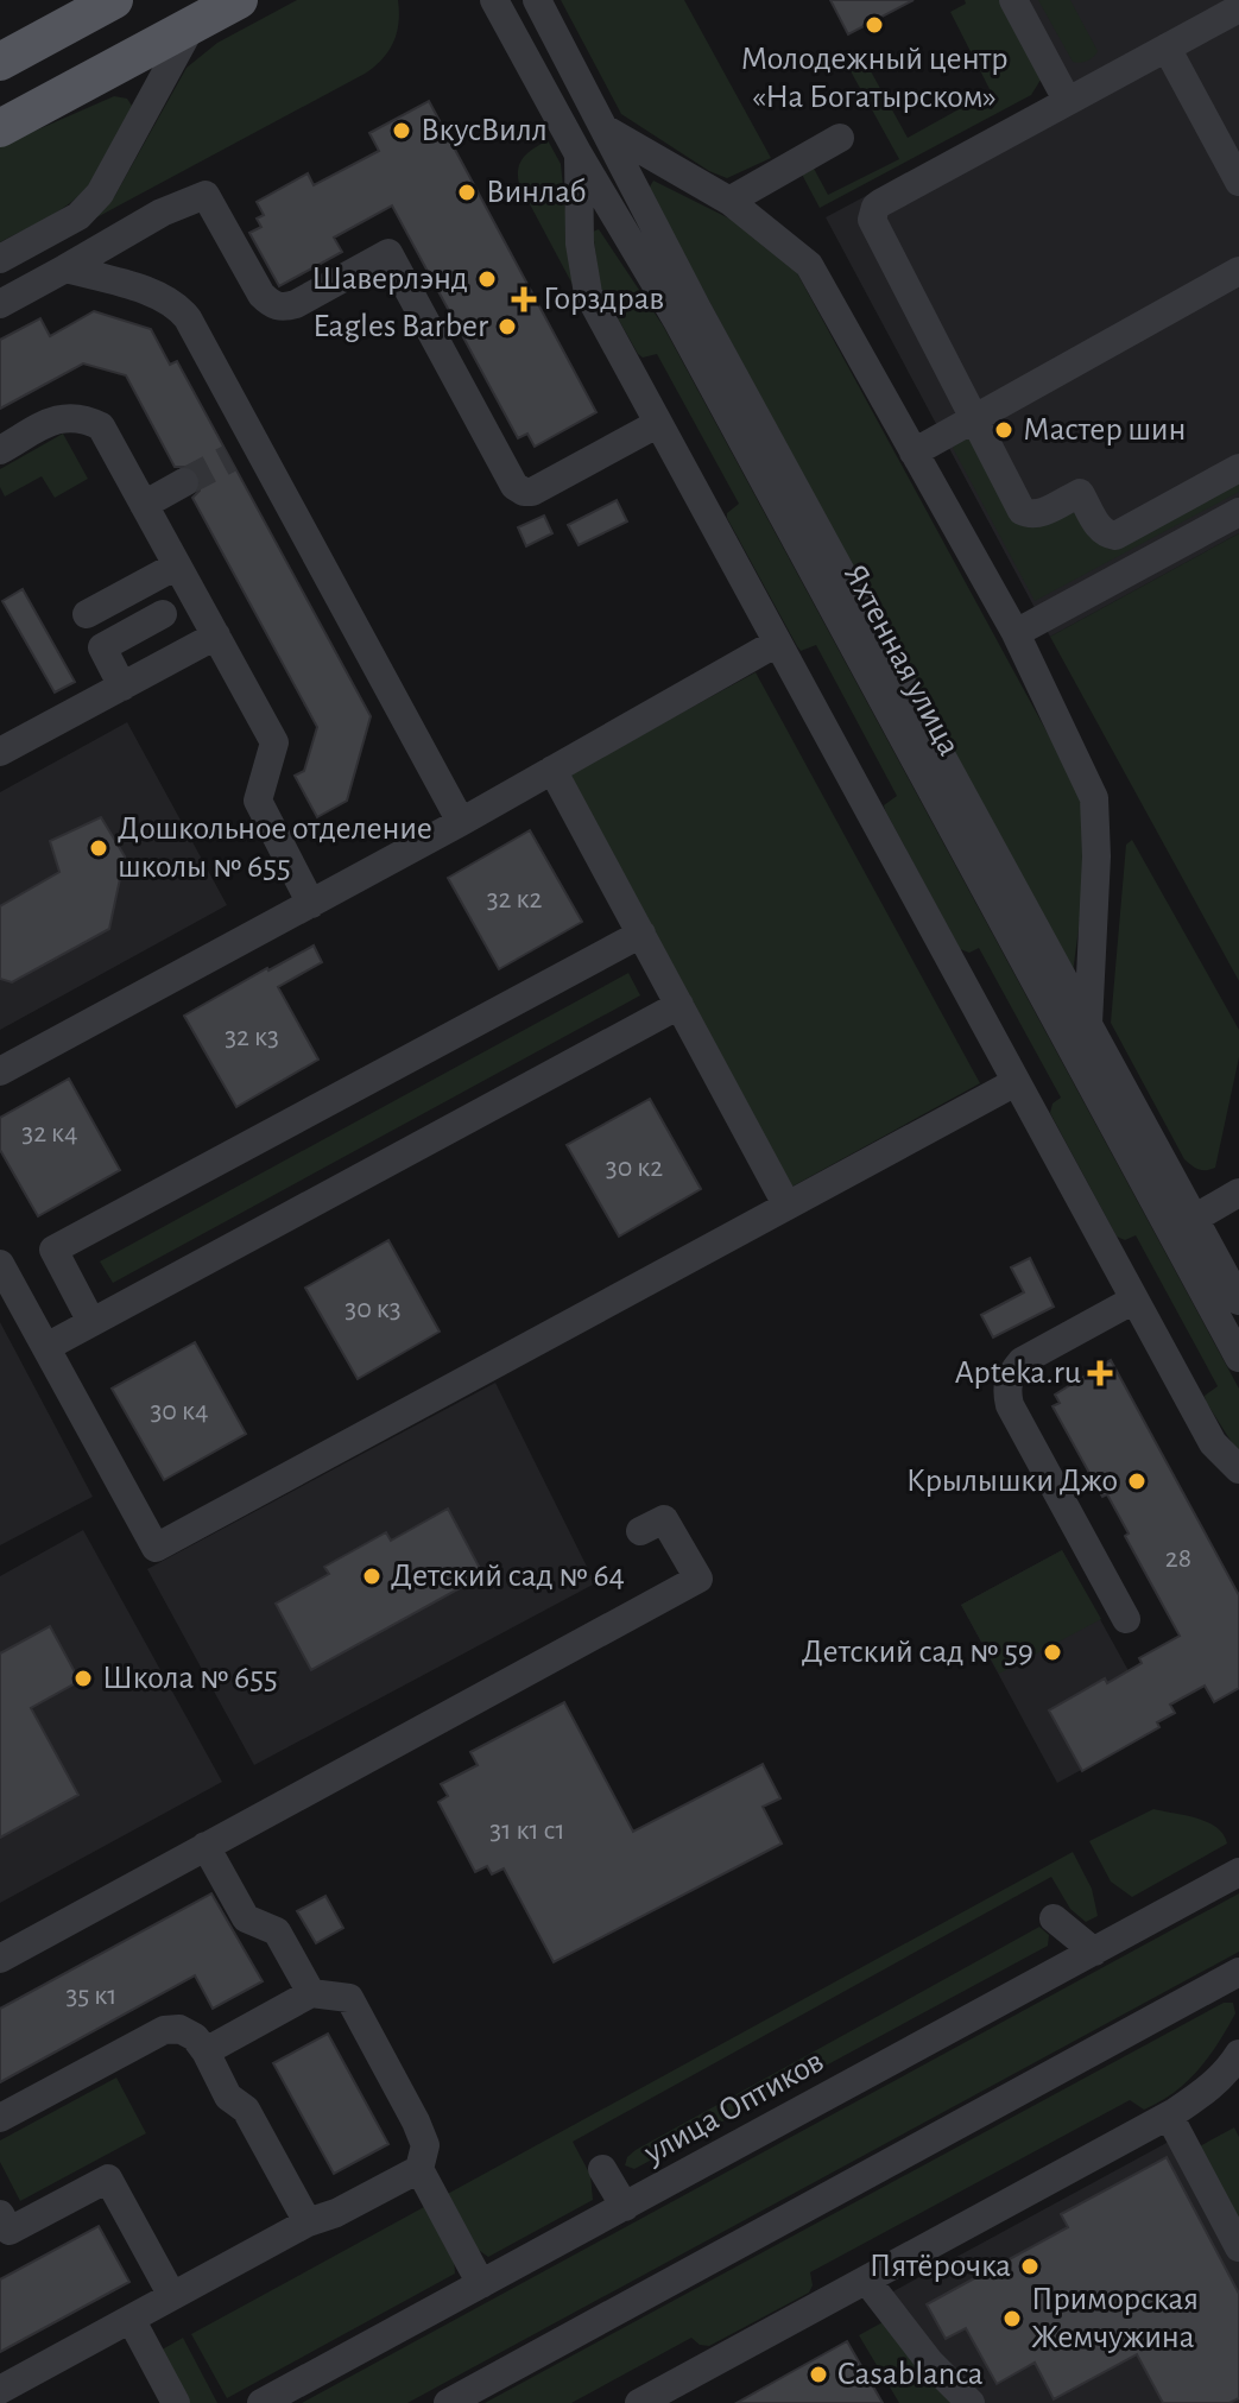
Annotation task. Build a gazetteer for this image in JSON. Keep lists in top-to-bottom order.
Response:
{
  "streets": {
    "street": ["Яхтенная улица", "улица Оптиков"]
  },
  "places": {
    "other": [
      "Молодежный центр «На Богатырском»",
      "ВкусВилл",
      "Винлаб",
      "Шаверлэнд",
      "Eagles Barber",
      "Мастер шин",
      "Дошкольное отделение школы № 655",
      "Крылышки Джо",
      "Детский сад № 64",
      "Детский сад № 59",
      "Школа № 655",
      "Пятёрочка",
      "Приморская Жемчужина",
      "Casablanca"
    ],
    "health": ["Горздрав", "Apteka.ru"]
  },
  "house_numbers": [
    "32 к2",
    "32 к3",
    "32 к4",
    "30 к2",
    "30 к3",
    "30 к4",
    "28",
    "31 к1 с1",
    "35 к1"
  ]
}
